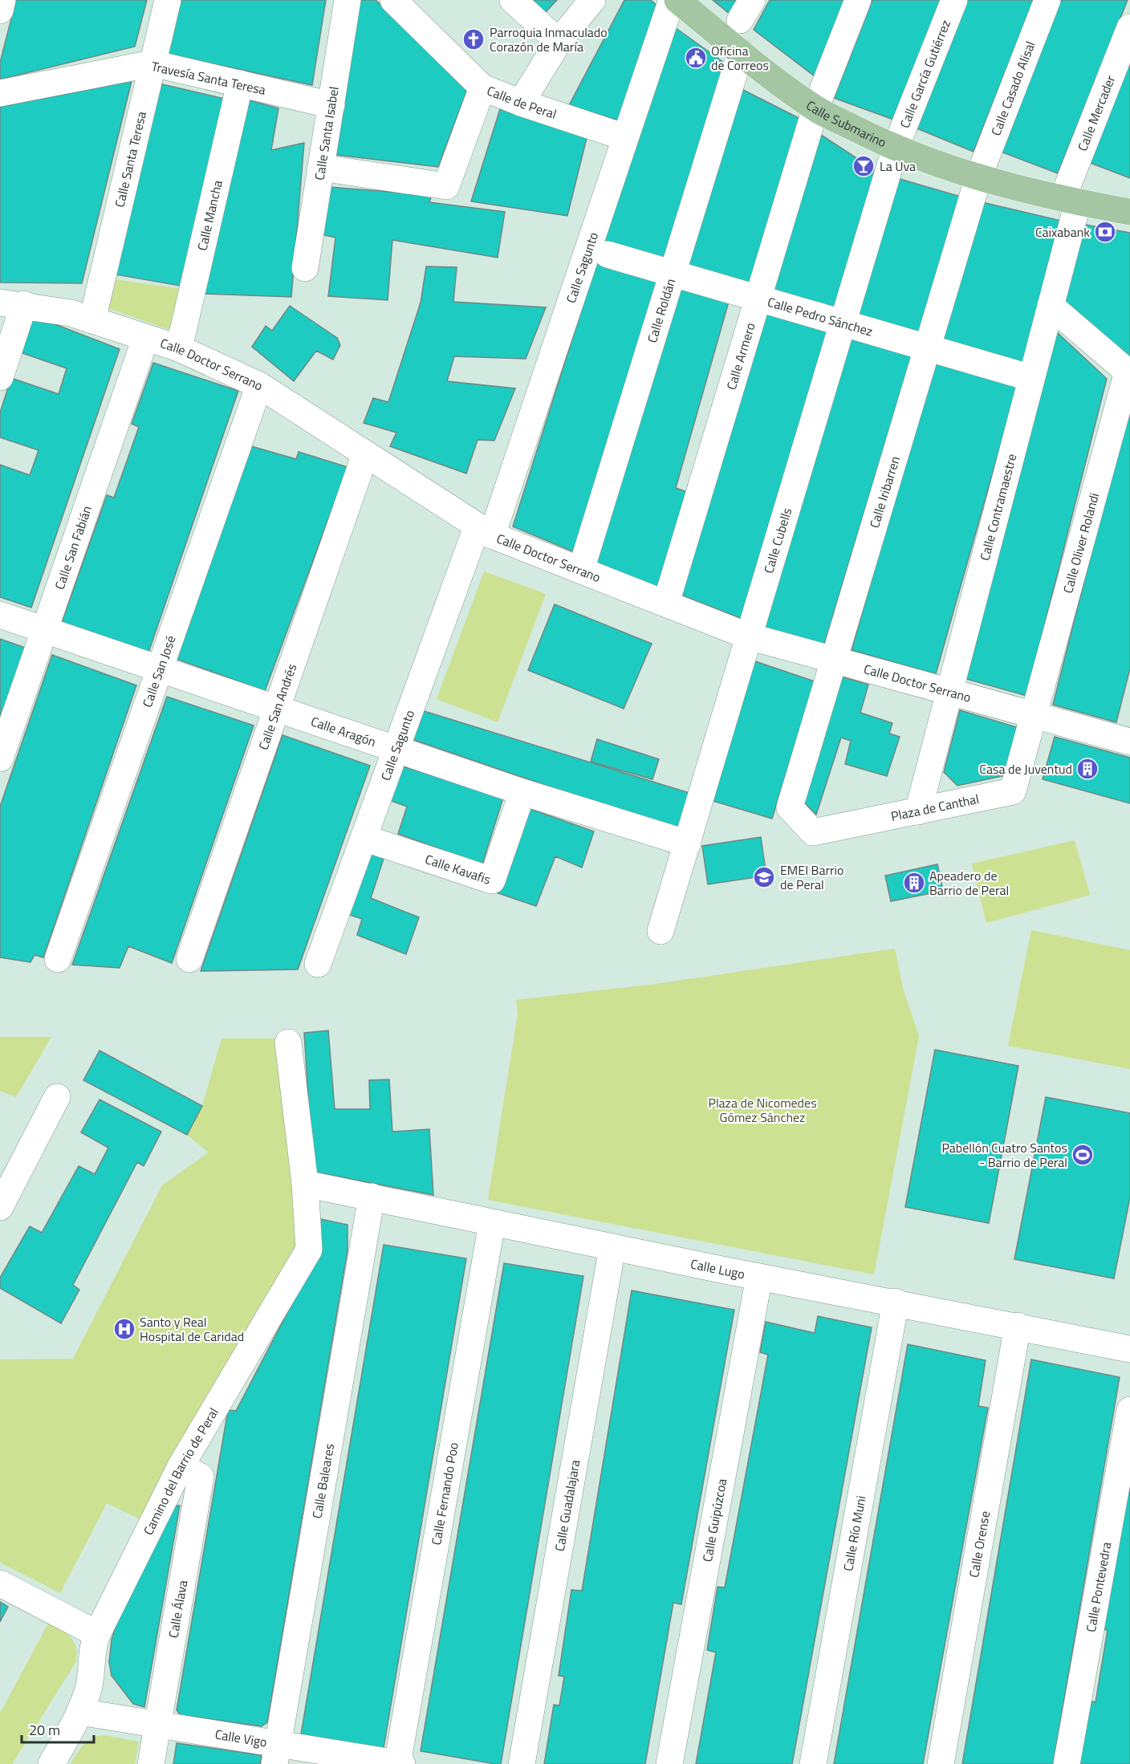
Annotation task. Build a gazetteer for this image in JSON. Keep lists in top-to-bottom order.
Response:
{
  "streets": {
    "main road": ["Calle Submarino"],
    "street": [
      "Calle García Gutiérrez",
      "Travesía Santa Teresa",
      "Calle Casado Alisal",
      "Calle de Peral",
      "Calle Mercader",
      "Calle Santa Isabel",
      "Calle Santa Teresa",
      "Calle Mancha",
      "Calle Sagunto",
      "Calle Roldán",
      "Calle Pedro Sánchez",
      "Calle Armero",
      "Calle Doctor Serrano",
      "Calle Iribarren",
      "Calle Contramaestre",
      "Calle Cubells",
      "Calle Oliver Rolandi",
      "Calle San Fabián",
      "Calle San José",
      "Calle San Andrés",
      "Calle Aragón",
      "Plaza de Canthal",
      "Calle Kavafis",
      "Calle Lugo",
      "Camino del Barrio de Peral",
      "Calle Baleares",
      "Calle Fernando Poo",
      "Calle Guadalajara",
      "Calle Guipúzcoa",
      "Calle Río Muni",
      "Calle Orense",
      "Calle Pontevedra",
      "Calle Álava",
      "Calle Vigo"
    ]
  },
  "crossings": [
    ["Calle García Gutiérrez", "Calle Submarino"],
    ["Calle García Gutiérrez", "Calle Cubells"],
    ["Travesía Santa Teresa", "Calle Santa Isabel"],
    ["Travesía Santa Teresa", "Calle Santa Teresa"],
    ["Travesía Santa Teresa", "Calle Mancha"],
    ["Calle Casado Alisal", "Calle Submarino"],
    ["Calle Casado Alisal", "Calle Iribarren"],
    ["Calle de Peral", "Calle Sagunto"],
    ["Calle Mercader", "Calle Submarino"],
    ["Calle Mercader", "Calle Contramaestre"],
    ["Calle Submarino", "Calle Roldán"],
    ["Calle Submarino", "Calle Armero"],
    ["Calle Submarino", "Calle Iribarren"],
    ["Calle Submarino", "Calle Contramaestre"],
    ["Calle Submarino", "Calle Cubells"],
    ["Calle Santa Teresa", "Calle Doctor Serrano"],
    ["Calle Mancha", "Calle Doctor Serrano"],
    ["Calle Sagunto", "Calle Doctor Serrano"],
    ["Calle Sagunto", "Calle Aragón"],
    ["Calle Sagunto", "Calle Kavafis"],
    ["Calle Roldán", "Calle Pedro Sánchez"],
    ["Calle Roldán", "Calle Doctor Serrano"],
    ["Calle Pedro Sánchez", "Calle Armero"],
    ["Calle Pedro Sánchez", "Calle Iribarren"],
    ["Calle Pedro Sánchez", "Calle Contramaestre"],
    ["Calle Pedro Sánchez", "Calle Cubells"],
    ["Calle Armero", "Calle Doctor Serrano"],
    ["Calle Doctor Serrano", "Calle Iribarren"],
    ["Calle Doctor Serrano", "Calle Contramaestre"],
    ["Calle Doctor Serrano", "Calle Cubells"],
    ["Calle Doctor Serrano", "Calle Oliver Rolandi"],
    ["Calle Doctor Serrano", "Calle San Fabián"],
    ["Calle Doctor Serrano", "Calle San José"],
    ["Calle Doctor Serrano", "Calle San Andrés"],
    ["Calle Doctor Serrano", "Plaza de Canthal"],
    ["Calle Iribarren", "Plaza de Canthal"],
    ["Calle Contramaestre", "Plaza de Canthal"],
    ["Calle Cubells", "Calle Aragón"],
    ["Calle Oliver Rolandi", "Plaza de Canthal"],
    ["Calle San Fabián", "Calle Aragón"],
    ["Calle San José", "Calle Aragón"],
    ["Calle San Andrés", "Calle Aragón"],
    ["Calle Aragón", "Calle Kavafis"],
    ["Calle Lugo", "Camino del Barrio de Peral"],
    ["Calle Lugo", "Calle Baleares"],
    ["Calle Lugo", "Calle Fernando Poo"],
    ["Calle Lugo", "Calle Guadalajara"],
    ["Calle Lugo", "Calle Guipúzcoa"],
    ["Calle Lugo", "Calle Río Muni"],
    ["Calle Lugo", "Calle Orense"],
    ["Camino del Barrio de Peral", "Calle Álava"],
    ["Camino del Barrio de Peral", "Calle Vigo"],
    ["Calle Baleares", "Calle Vigo"],
    ["Calle Fernando Poo", "Calle Vigo"],
    ["Calle Álava", "Calle Vigo"]
  ],
  "parks": ["Plaza de Nicomedes Gómez Sánchez"],
  "places": {
    "church": ["Parroquia Inmaculado Corazón de María"],
    "public building": ["Oficina de Correos"],
    "bar": ["La Uva"],
    "bank": ["Caixabank"],
    "building": ["Casa de Juventud", "Apeadero de Barrio de Peral"],
    "school or university": ["EMEI Barrio de Peral"],
    "sports": ["Pabellón Cuatro Santos - Barrio de Peral"],
    "hospital": ["Santo y Real Hospital de Caridad"]
  },
  "scale_bar": "20 m"
}
